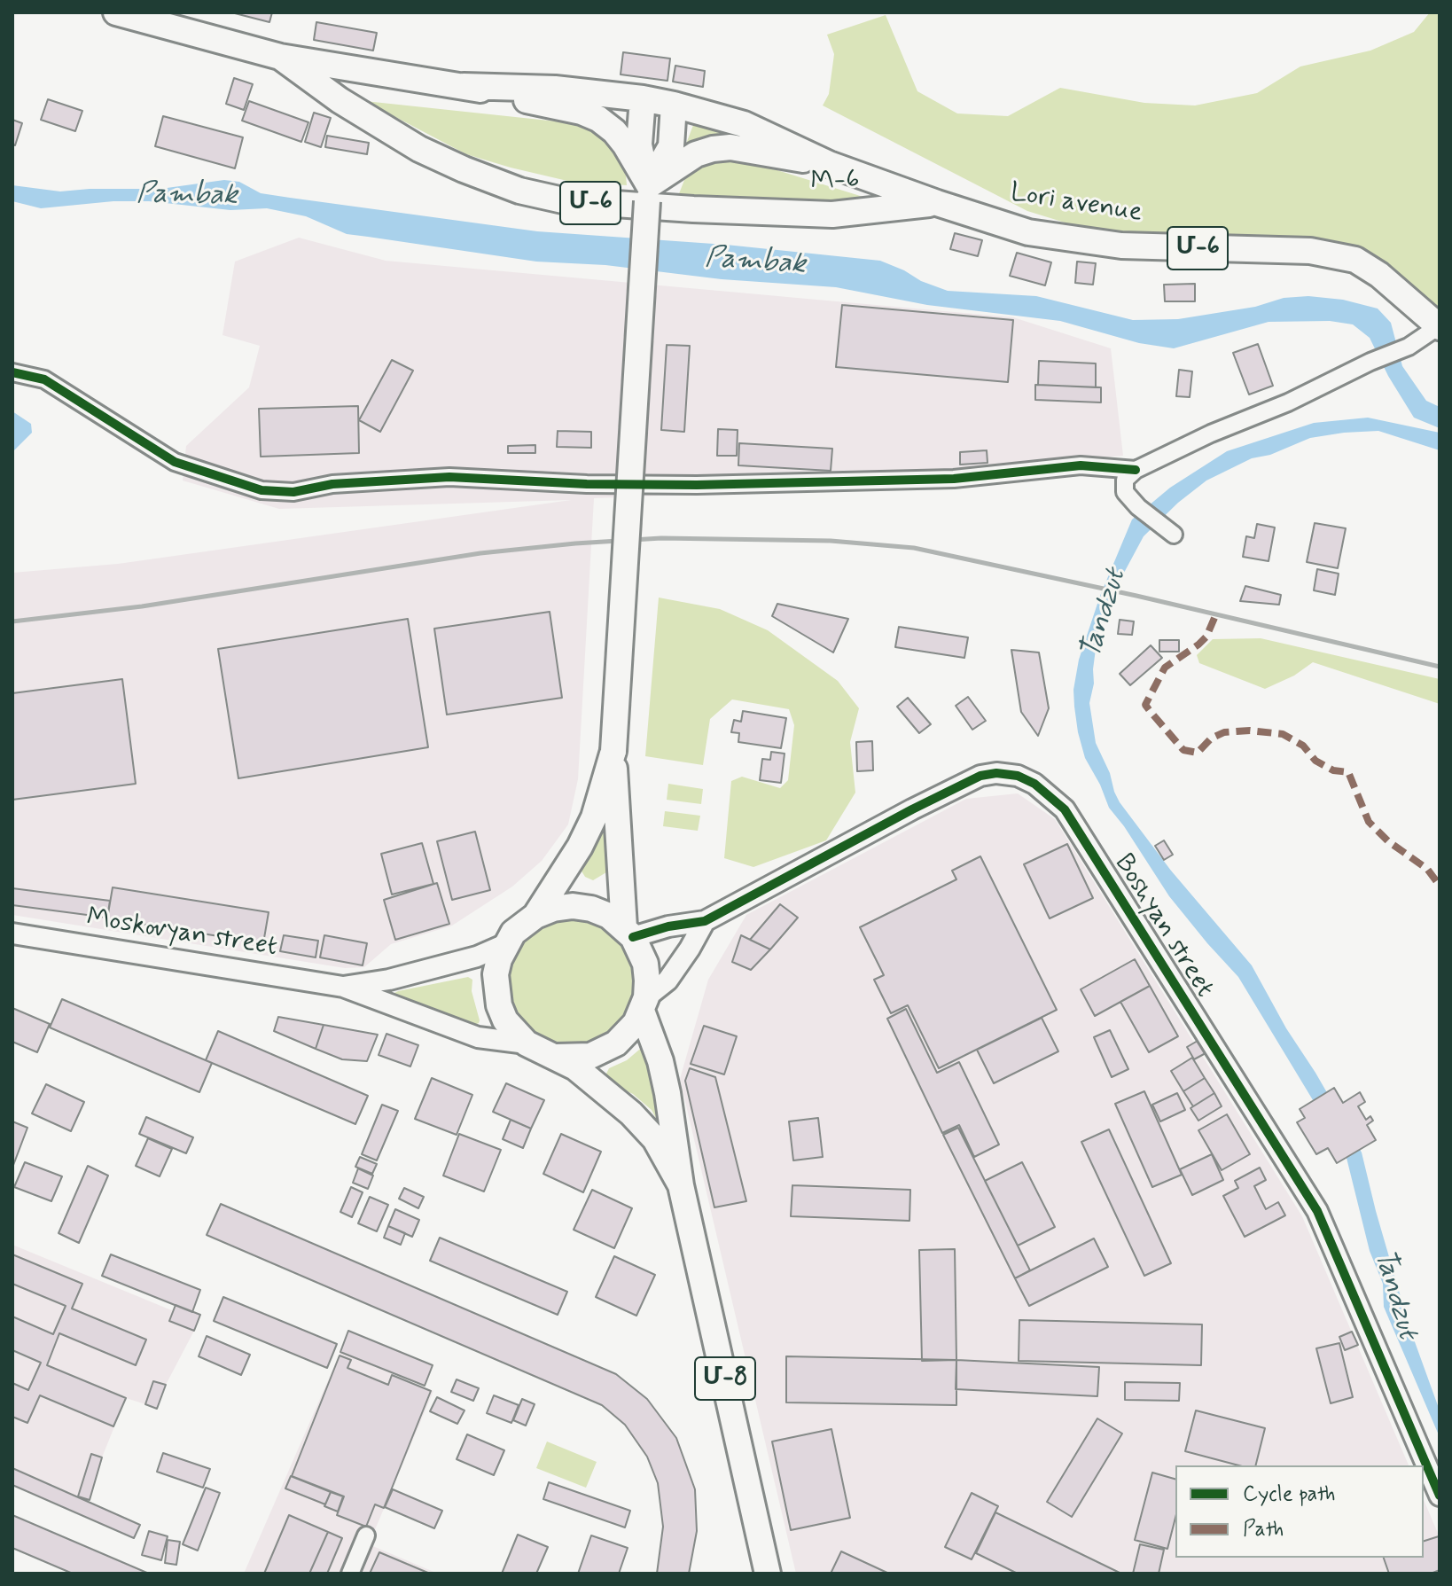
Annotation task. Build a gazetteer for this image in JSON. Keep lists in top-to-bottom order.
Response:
{
  "streets": {
    "highway": [
      "M-6",
      "Մ-6",
      "Lori avenue",
      "Մ-8"
    ],
    "street": ["Boshyan street", "Moskovyan street"]
  },
  "crossings": [
    ["M-6", "Մ-6"],
    ["M-6", "Lori avenue"],
    ["Boshyan street", "Moskovyan street"],
    ["Boshyan street", "Մ-8"],
    ["Moskovyan street", "Մ-8"]
  ],
  "water": ["Pambak", "Tandzut"],
  "legend": ["Cycle path", "Path"]
}
